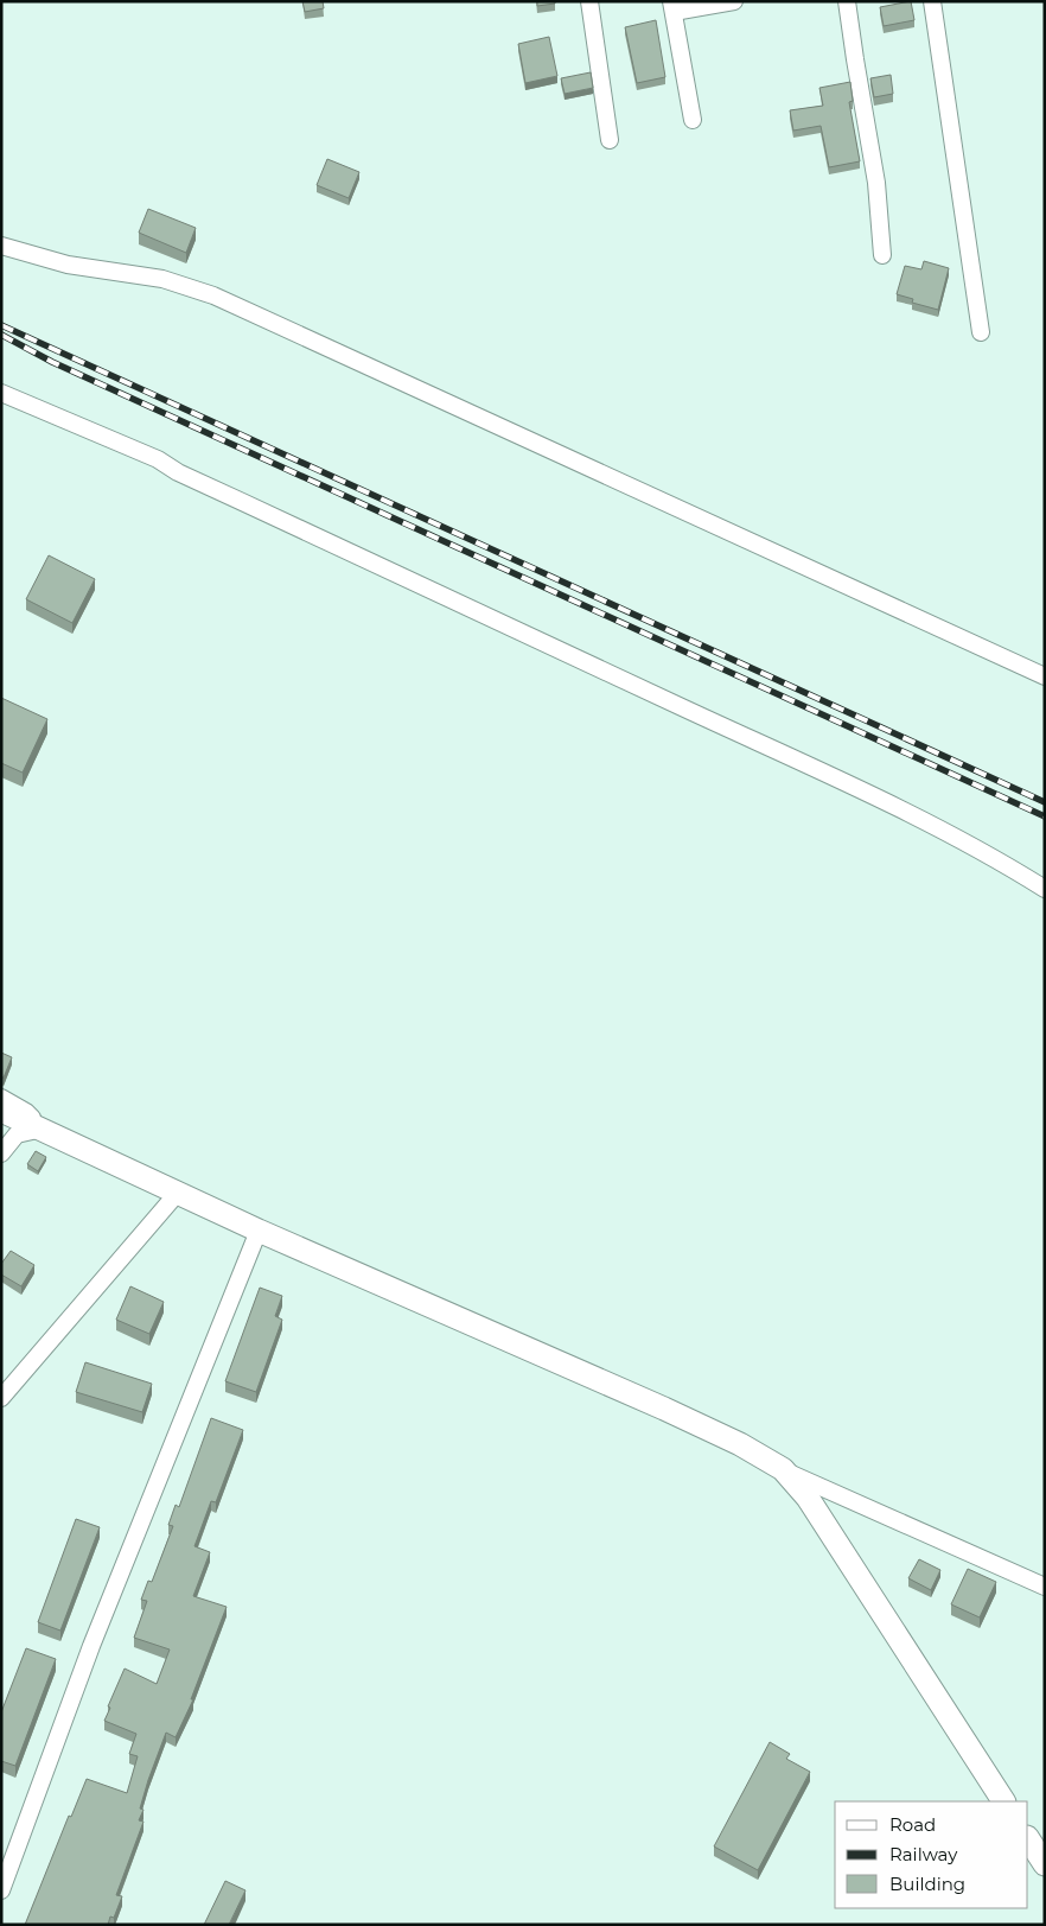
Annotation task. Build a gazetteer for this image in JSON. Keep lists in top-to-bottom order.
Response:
{
  "legend": ["Road", "Railway", "Building"]
}
